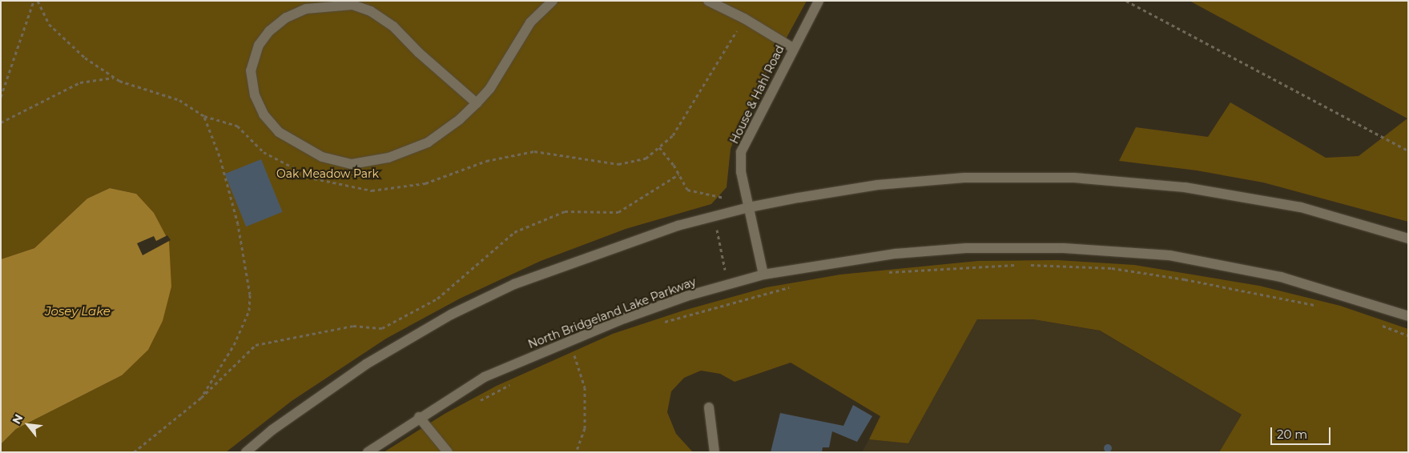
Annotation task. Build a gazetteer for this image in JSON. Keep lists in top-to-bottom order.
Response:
{
  "streets": {
    "main road": ["House & Hahl Road", "North Bridgeland Lake Parkway"]
  },
  "crossings": [
    ["House & Hahl Road", "North Bridgeland Lake Parkway"]
  ],
  "water": ["Josey Lake"],
  "parks": ["Oak Meadow Park"],
  "scale_bar": "20 m",
  "north": "top left"
}
